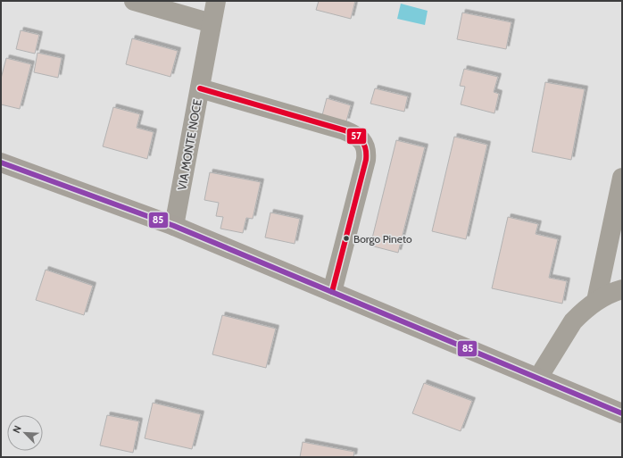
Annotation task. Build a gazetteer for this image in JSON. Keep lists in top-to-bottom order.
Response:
{
  "streets": {
    "street": ["VIA MONTE NOCE"]
  },
  "places": ["Borgo Pineto"],
  "lines": ["transit line 57", "transit line 85"],
  "north": "top left"
}
